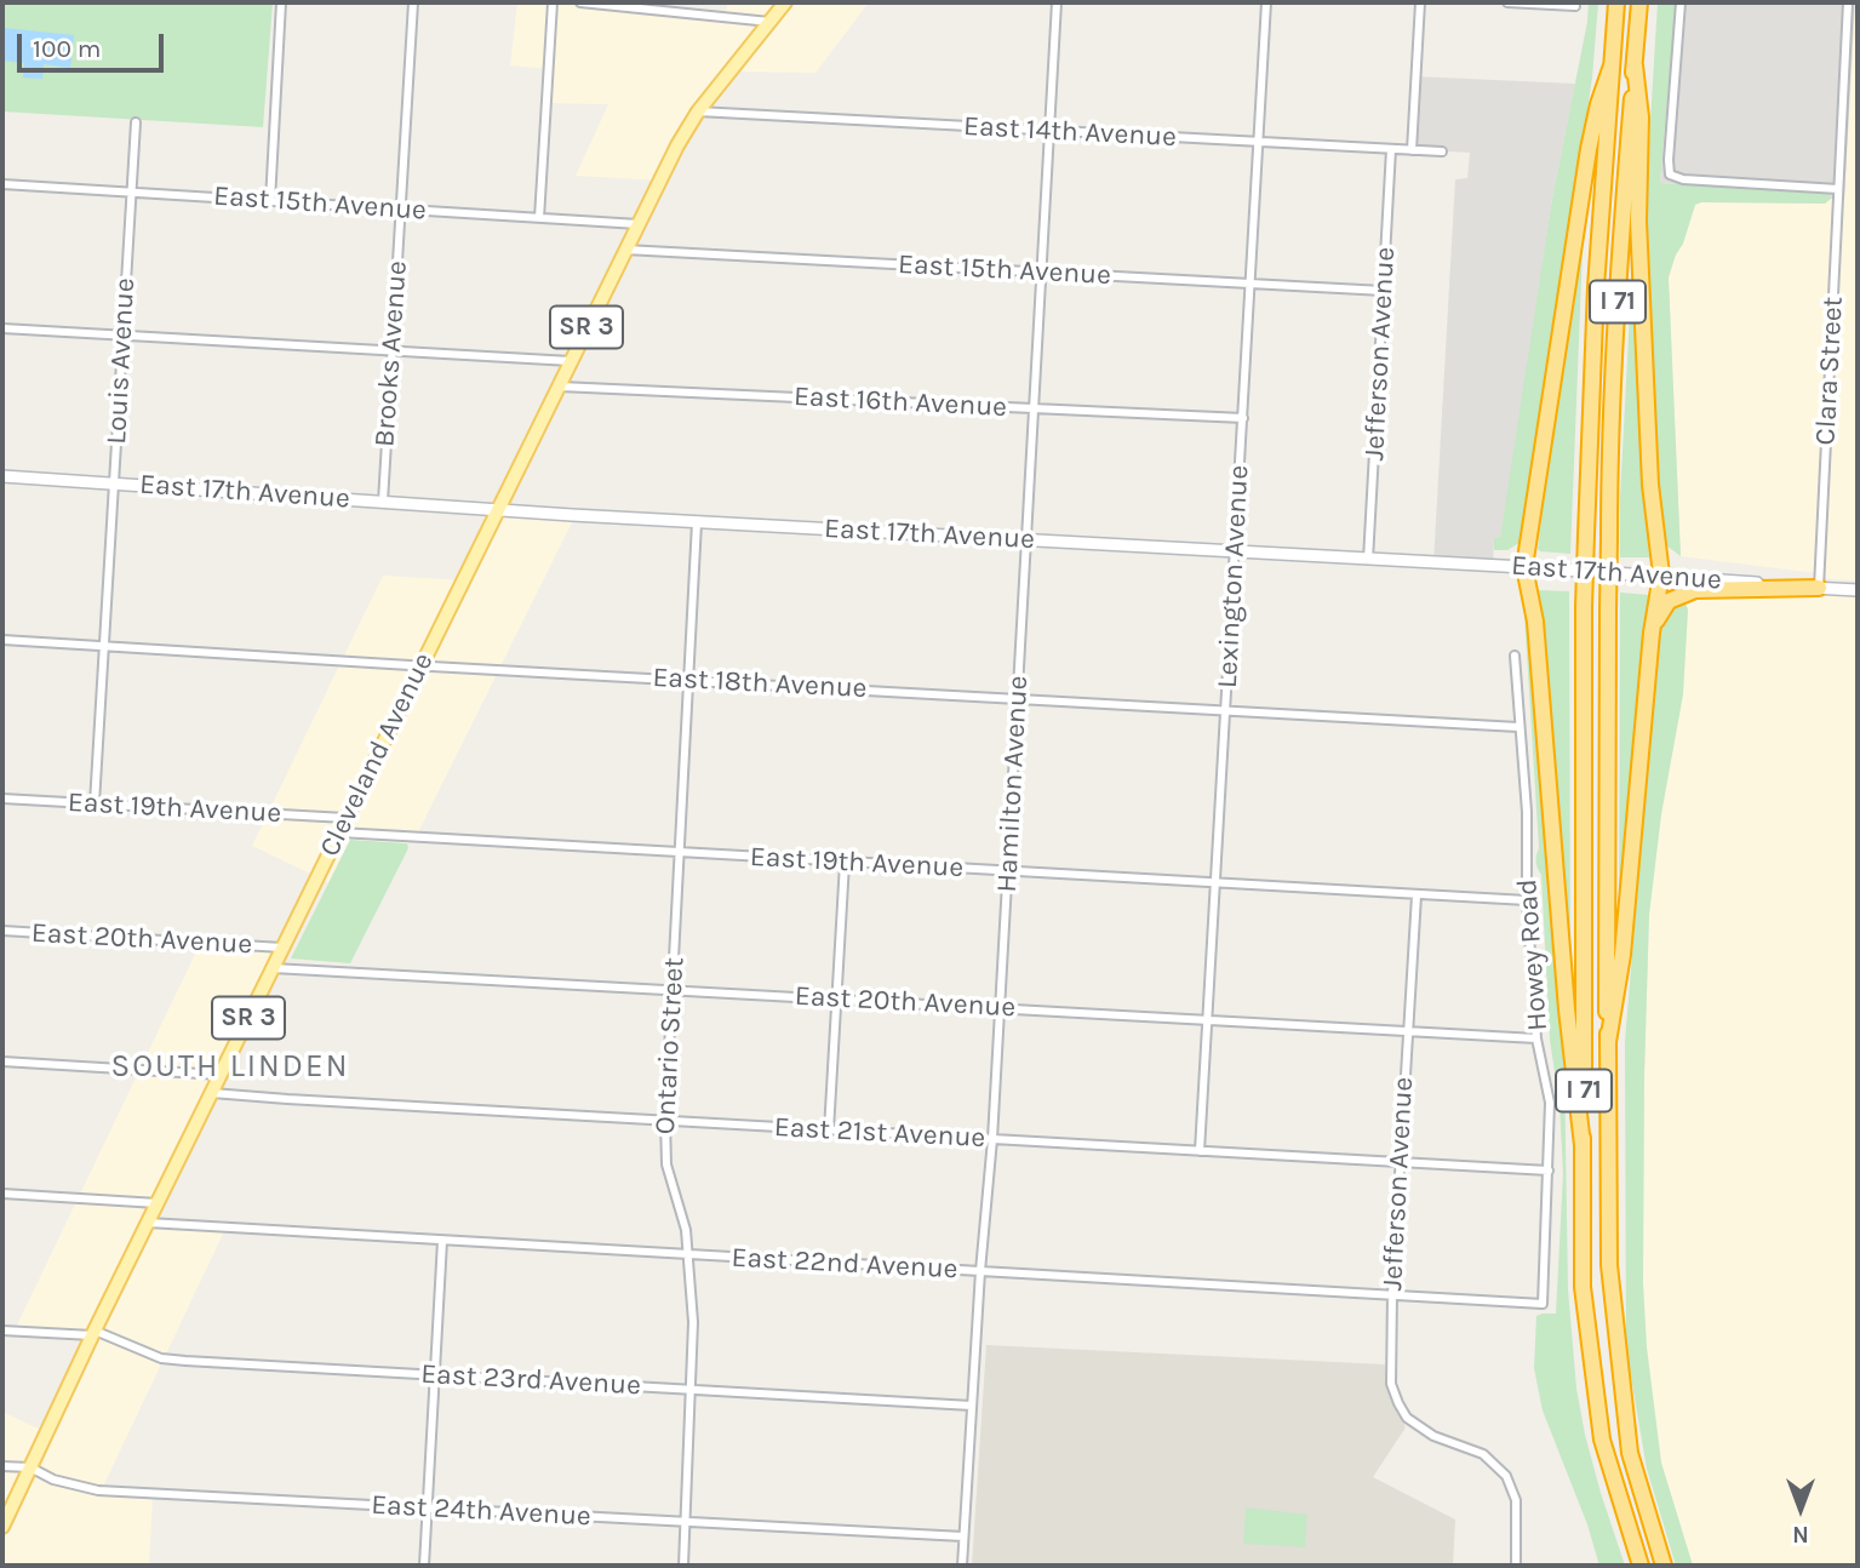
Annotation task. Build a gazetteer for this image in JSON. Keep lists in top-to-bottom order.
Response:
{
  "streets": {
    "highway": ["I 71"],
    "main road": ["SR 3", "Cleveland Avenue"],
    "street": [
      "East 14th Avenue",
      "East 15th Avenue",
      "Brooks Avenue",
      "Jefferson Avenue",
      "Louis Avenue",
      "Clara Street",
      "East 16th Avenue",
      "East 17th Avenue",
      "Lexington Avenue",
      "East 18th Avenue",
      "Hamilton Avenue",
      "East 19th Avenue",
      "East 20th Avenue",
      "Howey Road",
      "Ontario Street",
      "East 21st Avenue",
      "East 22nd Avenue",
      "East 23rd Avenue",
      "East 24th Avenue"
    ]
  },
  "crossings": [
    ["East 14th Avenue", "Jefferson Avenue"],
    ["East 14th Avenue", "Lexington Avenue"],
    ["East 14th Avenue", "Cleveland Avenue"],
    ["East 14th Avenue", "Hamilton Avenue"],
    ["East 15th Avenue", "Brooks Avenue"],
    ["East 15th Avenue", "Jefferson Avenue"],
    ["East 15th Avenue", "Louis Avenue"],
    ["East 15th Avenue", "Lexington Avenue"],
    ["East 15th Avenue", "Cleveland Avenue"],
    ["East 15th Avenue", "Hamilton Avenue"],
    ["Brooks Avenue", "East 17th Avenue"],
    ["Jefferson Avenue", "East 17th Avenue"],
    ["Jefferson Avenue", "East 19th Avenue"],
    ["Jefferson Avenue", "East 20th Avenue"],
    ["Jefferson Avenue", "East 21st Avenue"],
    ["Jefferson Avenue", "East 22nd Avenue"],
    ["Louis Avenue", "East 17th Avenue"],
    ["Louis Avenue", "East 18th Avenue"],
    ["Louis Avenue", "East 19th Avenue"],
    ["Clara Street", "East 17th Avenue"],
    ["East 16th Avenue", "Lexington Avenue"],
    ["East 16th Avenue", "Cleveland Avenue"],
    ["East 16th Avenue", "Hamilton Avenue"],
    ["East 17th Avenue", "Lexington Avenue"],
    ["East 17th Avenue", "Cleveland Avenue"],
    ["East 17th Avenue", "Hamilton Avenue"],
    ["East 17th Avenue", "Ontario Street"],
    ["Lexington Avenue", "East 18th Avenue"],
    ["Lexington Avenue", "East 19th Avenue"],
    ["Lexington Avenue", "East 20th Avenue"],
    ["Lexington Avenue", "East 21st Avenue"],
    ["East 18th Avenue", "Cleveland Avenue"],
    ["East 18th Avenue", "Hamilton Avenue"],
    ["East 18th Avenue", "Howey Road"],
    ["East 18th Avenue", "Ontario Street"],
    ["Cleveland Avenue", "East 19th Avenue"],
    ["Cleveland Avenue", "East 20th Avenue"],
    ["Cleveland Avenue", "East 21st Avenue"],
    ["Cleveland Avenue", "East 22nd Avenue"],
    ["Cleveland Avenue", "East 23rd Avenue"],
    ["Cleveland Avenue", "East 24th Avenue"],
    ["Hamilton Avenue", "East 19th Avenue"],
    ["Hamilton Avenue", "East 20th Avenue"],
    ["Hamilton Avenue", "East 21st Avenue"],
    ["Hamilton Avenue", "East 22nd Avenue"],
    ["Hamilton Avenue", "East 23rd Avenue"],
    ["Hamilton Avenue", "East 24th Avenue"],
    ["East 19th Avenue", "Howey Road"],
    ["East 19th Avenue", "Ontario Street"],
    ["East 20th Avenue", "Howey Road"],
    ["East 20th Avenue", "Ontario Street"],
    ["Howey Road", "East 21st Avenue"],
    ["Howey Road", "East 22nd Avenue"],
    ["Ontario Street", "East 21st Avenue"],
    ["Ontario Street", "East 22nd Avenue"],
    ["Ontario Street", "East 23rd Avenue"],
    ["Ontario Street", "East 24th Avenue"]
  ],
  "districts": ["SOUTH LINDEN"],
  "scale_bar": "100 m",
  "north": "bottom"
}
